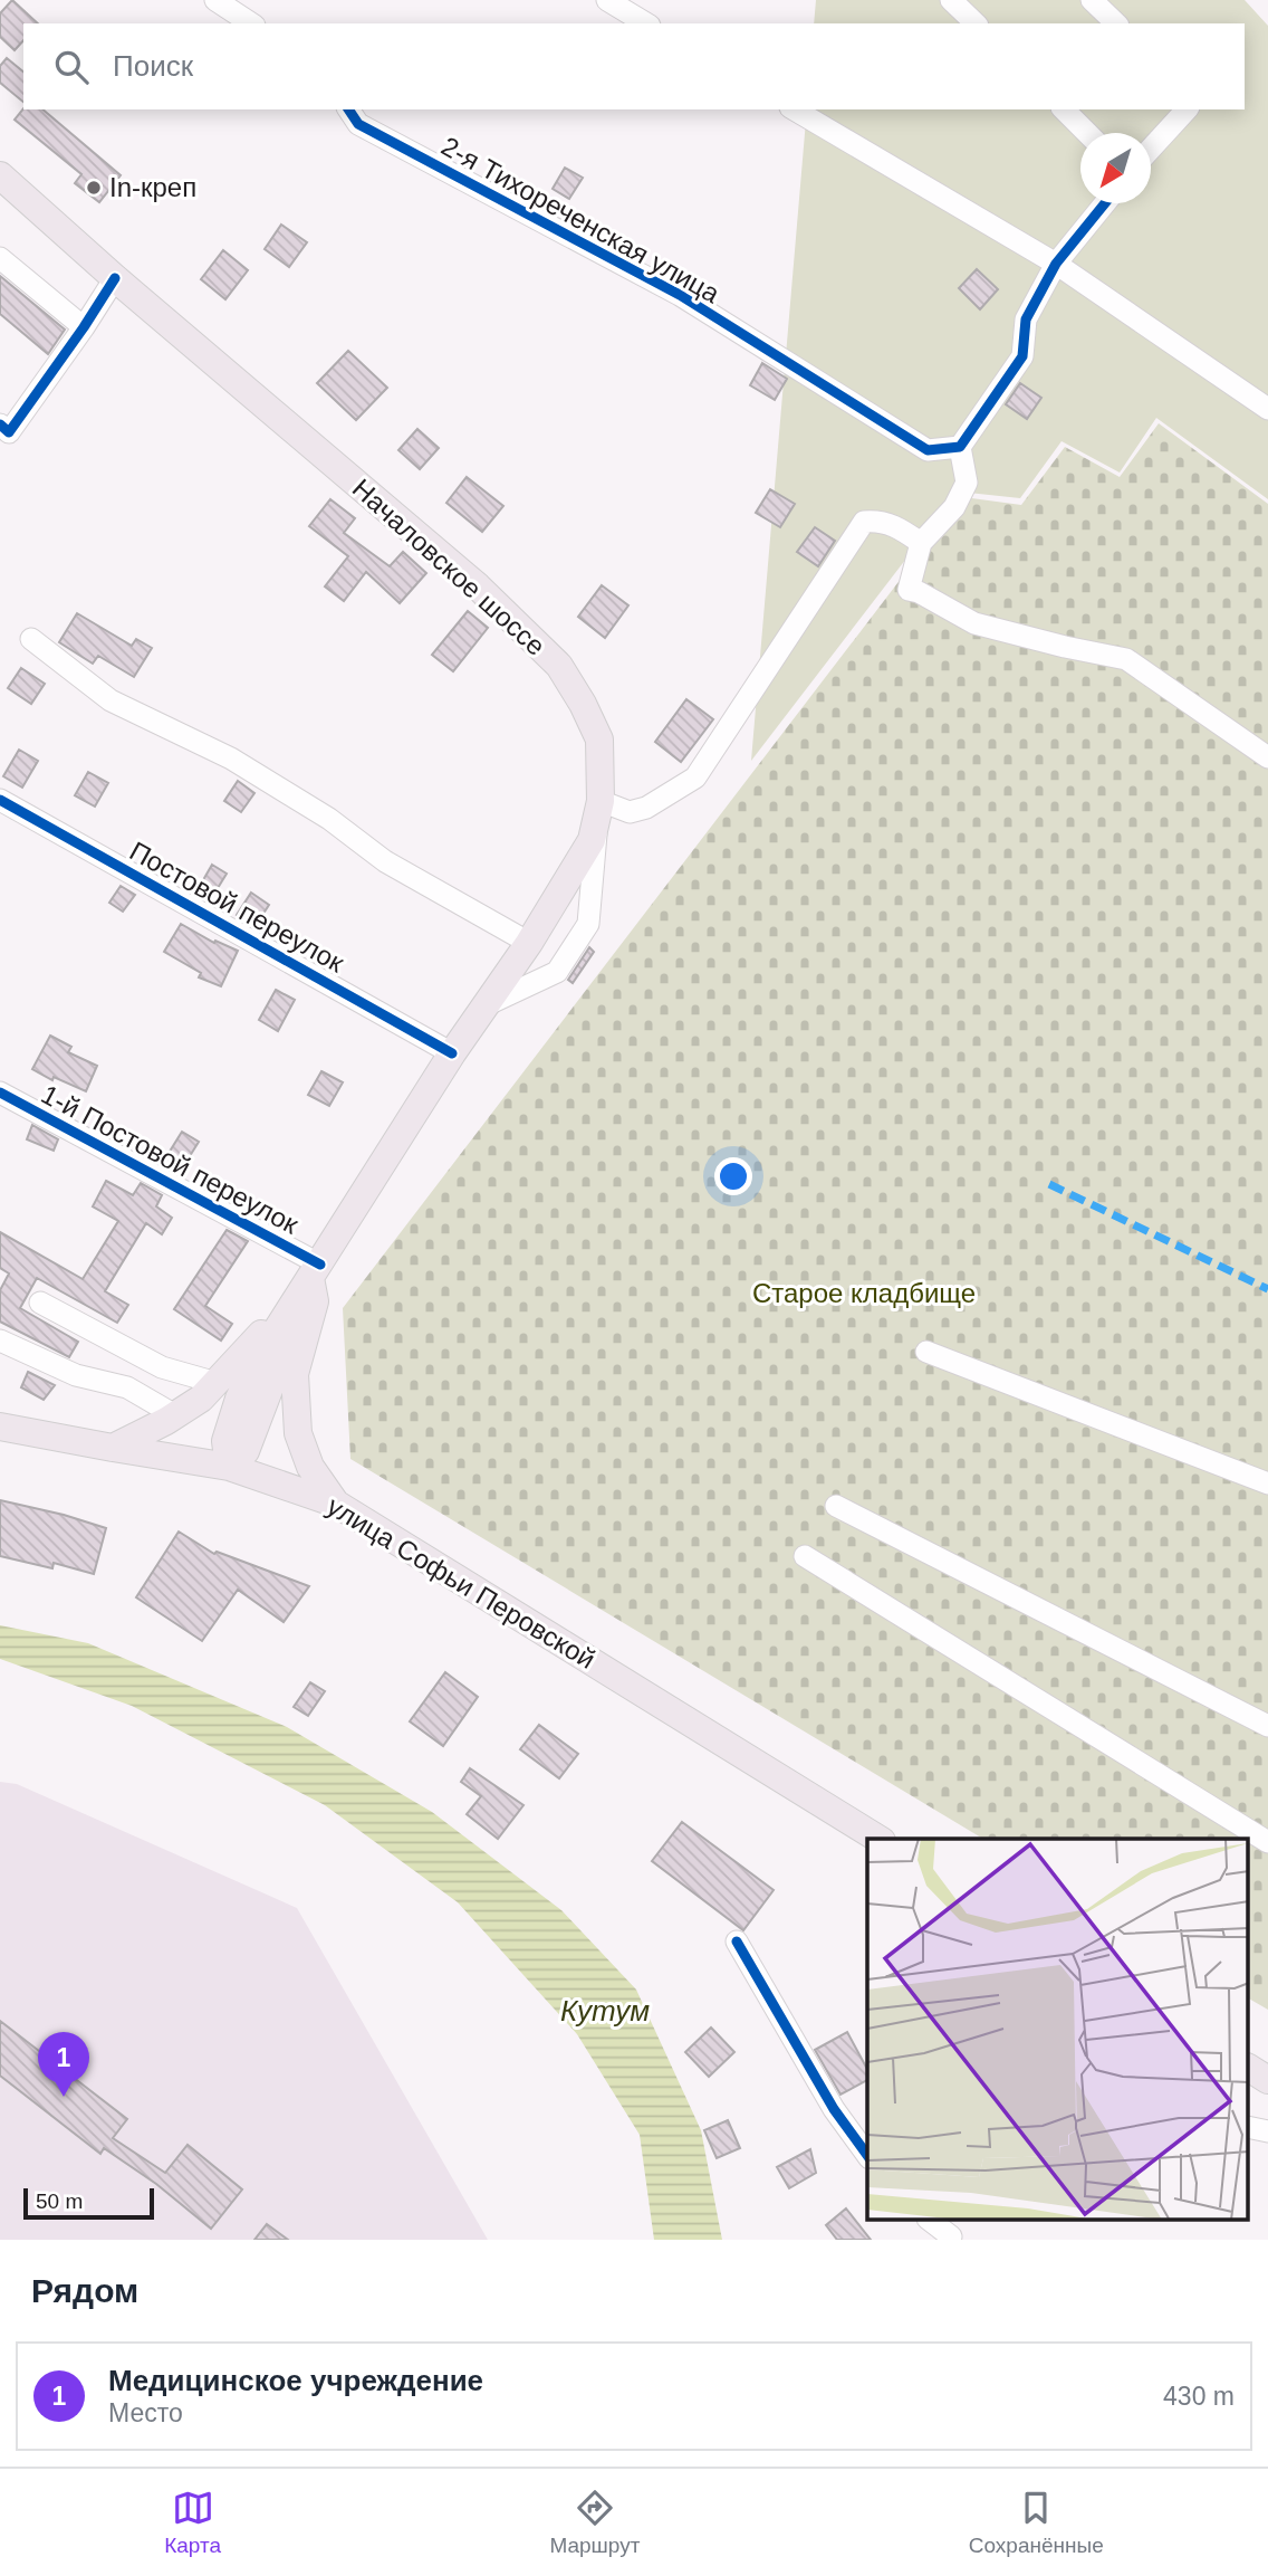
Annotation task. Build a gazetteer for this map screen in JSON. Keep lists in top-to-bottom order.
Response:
{
  "streets": {
    "main road": ["Началовское шоссе", "улица Софьи Перовской"],
    "street": ["2-я Тихореченская улица", "Постовой переулок", "1-й Постовой переулок"]
  },
  "crossings": [
    ["Началовское шоссе", "Постовой переулок"],
    ["Началовское шоссе", "1-й Постовой переулок"],
    ["Началовское шоссе", "улица Софьи Перовской"]
  ],
  "water": ["Кутум"],
  "parks": ["Старое кладбище"],
  "places": ["In-креп"],
  "scale_bar": "50 m",
  "north": "bottom left",
  "page": {
    "search": "Поиск",
    "pins": "1",
    "scale": "50 m",
    "heading": "Рядом",
    "list": [
      {
        "mark": "1",
        "name": "Медицинское учреждение",
        "note": "Место",
        "value": "430 m"
      }
    ],
    "nav": ["Карта", "Маршрут", "Сохранённые"]
  }
}
